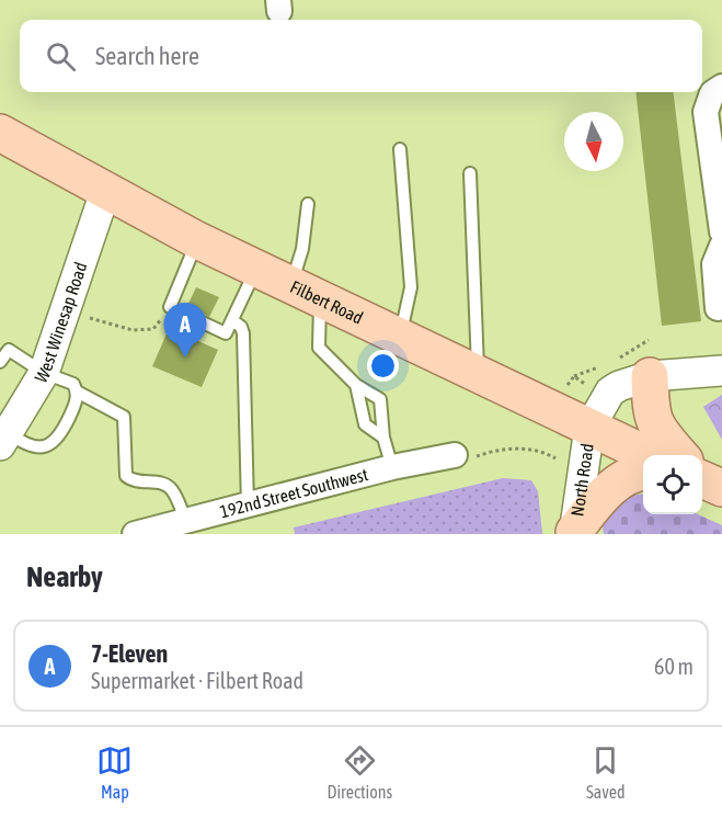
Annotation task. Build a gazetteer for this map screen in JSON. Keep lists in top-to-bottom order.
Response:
{
  "streets": {
    "main road": ["Filbert Road"],
    "street": ["West Winesap Road", "North Road", "192nd Street Southwest"]
  },
  "crossings": [
    ["Filbert Road", "West Winesap Road"],
    ["Filbert Road", "North Road"]
  ],
  "north": "bottom",
  "page": {
    "search": "Search here",
    "pins": "A",
    "heading": "Nearby",
    "list": [
      {
        "mark": "A",
        "name": "7-Eleven",
        "note": "Supermarket · Filbert Road",
        "value": "60 m"
      }
    ],
    "nav": ["Map", "Directions", "Saved"]
  }
}
